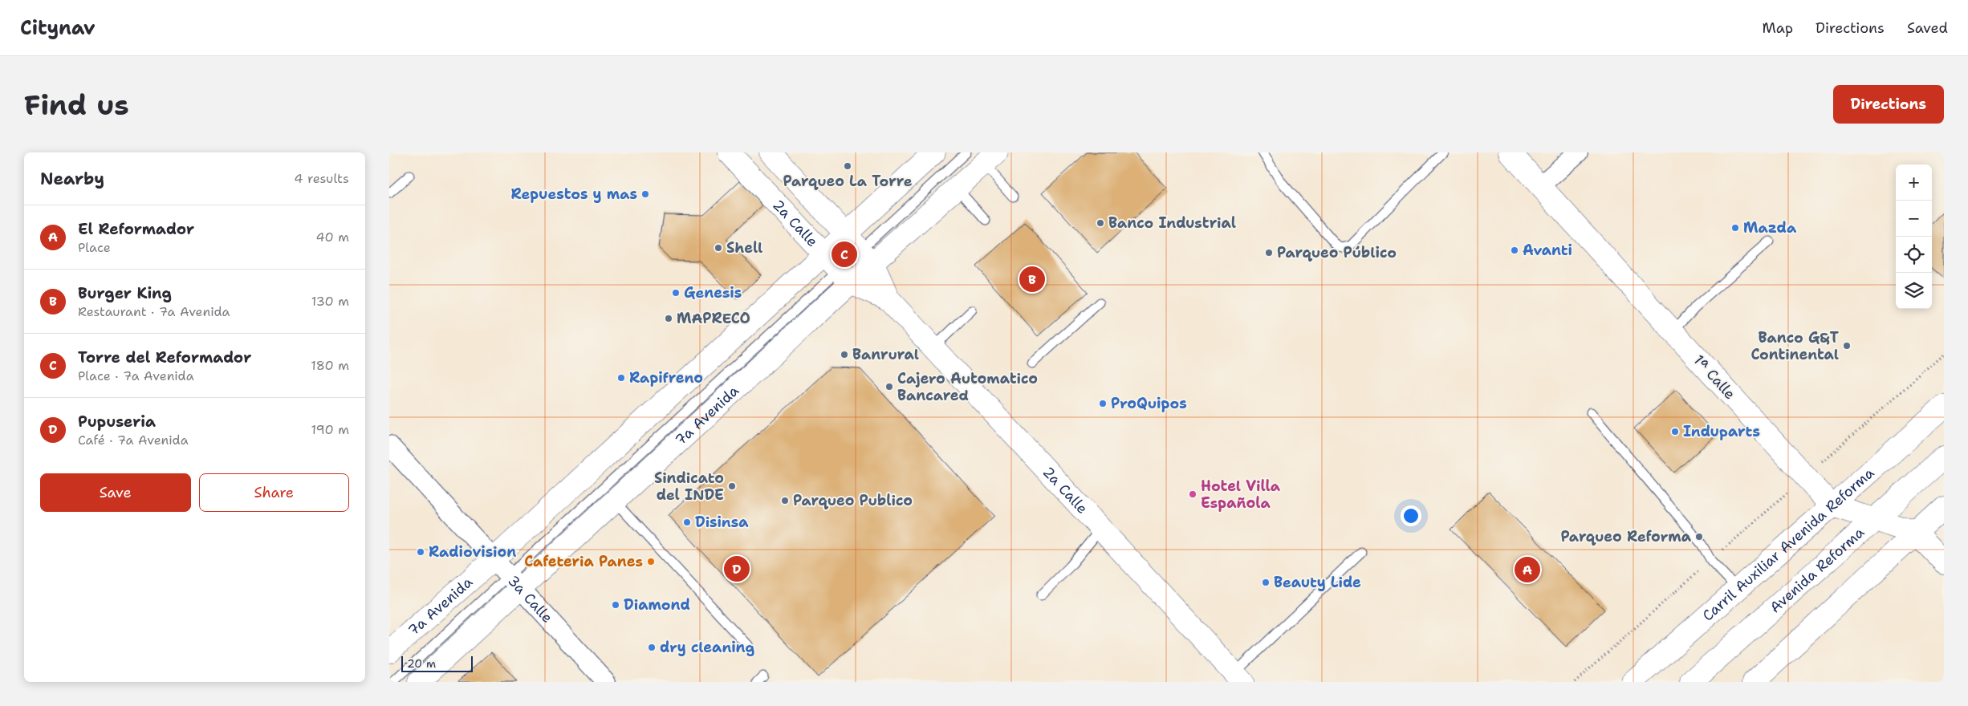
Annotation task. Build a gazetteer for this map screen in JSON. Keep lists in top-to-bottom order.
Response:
{
  "streets": {
    "main road": [
      "2a Calle",
      "1ª Calle",
      "7a Avenida",
      "Carril Auxiliar Avenida Reforma",
      "Avenida Reforma"
    ],
    "street": ["3a Calle"]
  },
  "crossings": [
    ["2a Calle", "7a Avenida"],
    ["1ª Calle", "Carril Auxiliar Avenida Reforma"],
    ["1ª Calle", "Avenida Reforma"],
    ["7a Avenida", "3a Calle"]
  ],
  "places": [
    "Parqueo La Torre",
    "Repuestos y mas",
    "Banco Industrial",
    "Mazda",
    "Shell",
    "Avanti",
    "Parqueo Público",
    "Genesis",
    "MAPRECO",
    "Banco G&T Continental",
    "Banrural",
    "Rapifreno",
    "Cajero Automatico Bancared",
    "ProQuipos",
    "Induparts",
    "Sindicato del INDE",
    "Hotel Villa Española",
    "Parqueo Publico",
    "Disinsa",
    "Parqueo Reforma",
    "Radiovision",
    "Cafeteria Panes",
    "Beauty Lide",
    "Diamond",
    "dry cleaning"
  ],
  "scale_bar": "20 m",
  "page": {
    "header": "Citynav",
    "nav": ["Map", "Directions", "Saved"],
    "buttons": [
      "Directions",
      ["Save", "Share"]
    ],
    "title": "Find us",
    "heading": ["Nearby", "4 results"],
    "map_buttons": ["+", "−"],
    "list": [
      {
        "mark": "A",
        "name": "El Reformador",
        "note": "Place",
        "value": "40 m"
      },
      {
        "mark": "B",
        "name": "Burger King",
        "note": "Restaurant · 7a Avenida",
        "value": "130 m"
      },
      {
        "mark": "C",
        "name": "Torre del Reformador",
        "note": "Place · 7a Avenida",
        "value": "180 m"
      },
      {
        "mark": "D",
        "name": "Pupuseria",
        "note": "Café · 7a Avenida",
        "value": "190 m"
      }
    ],
    "pins": [
      "C",
      "B",
      "D",
      "A"
    ],
    "scale": "20 m"
  }
}
